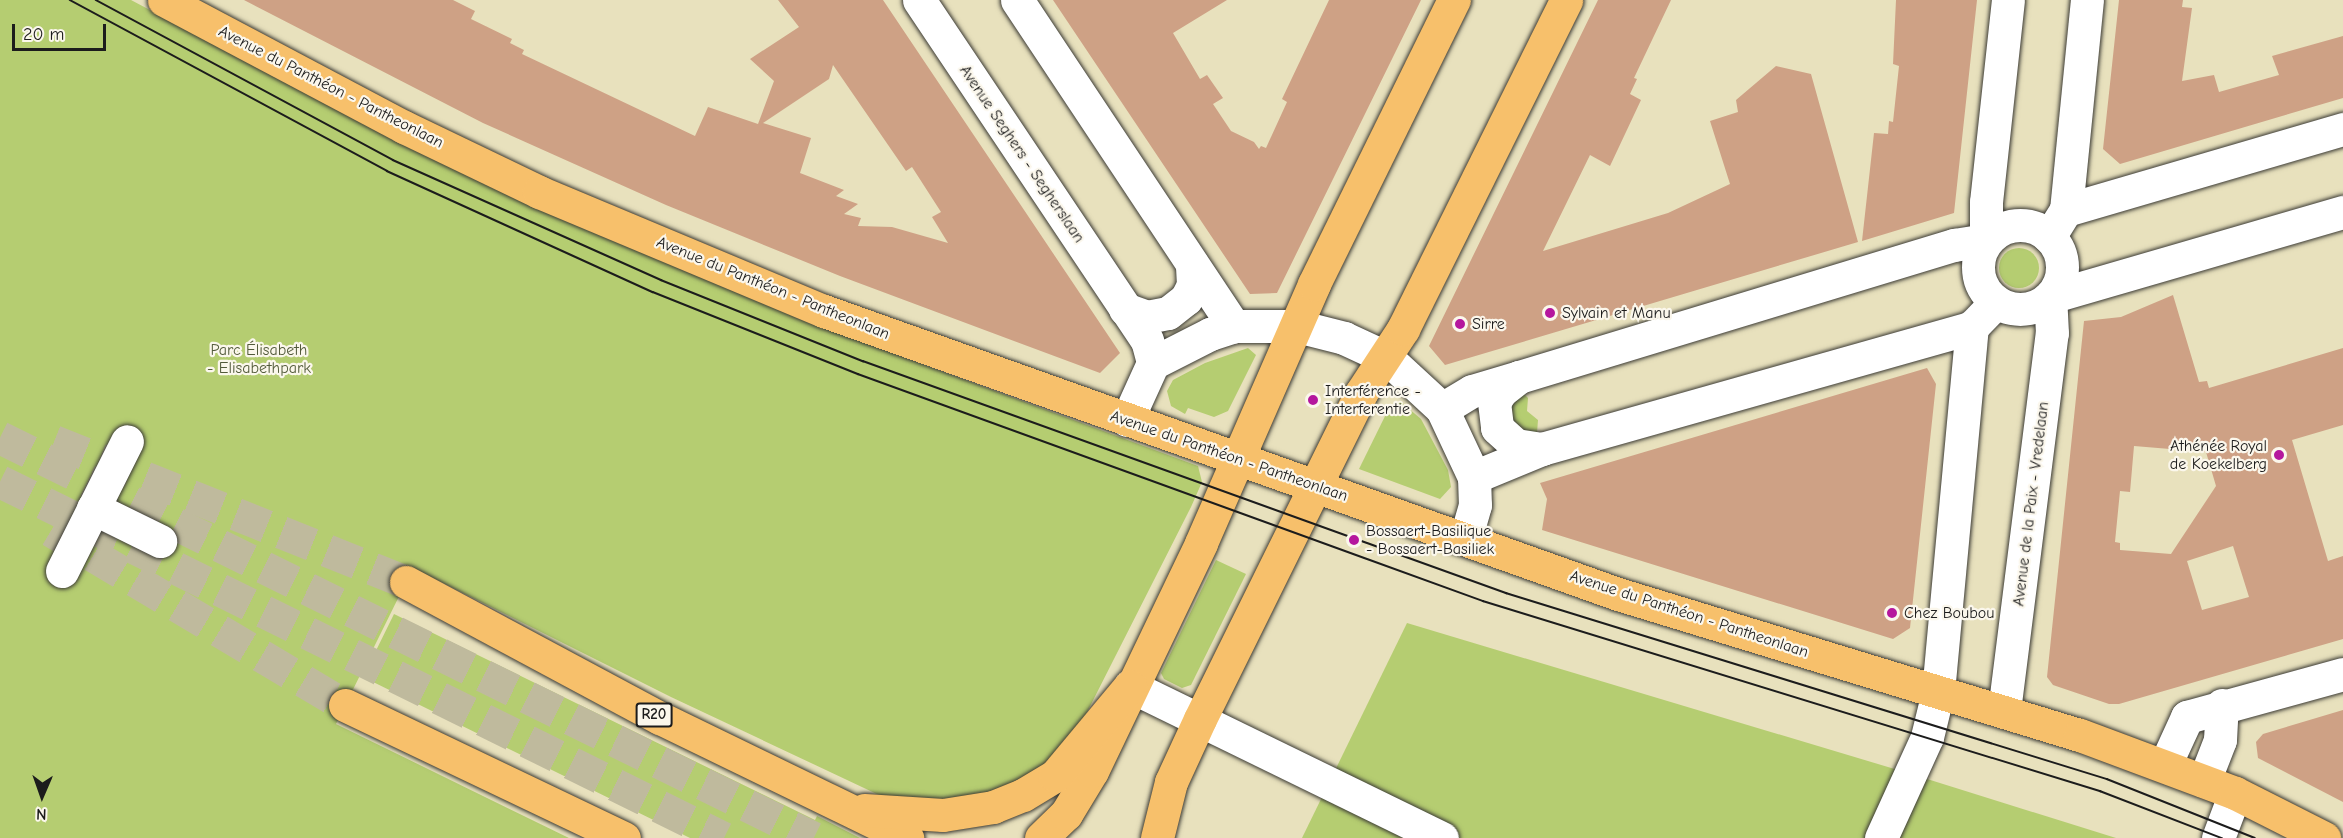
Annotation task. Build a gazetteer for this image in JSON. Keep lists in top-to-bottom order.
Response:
{
  "streets": {
    "main road": ["Avenue du Panthéon - Pantheonlaan", "R20"],
    "street": ["Avenue Seghers - Segherslaan", "Avenue de la Paix - Vredelaan"]
  },
  "crossings": [
    ["Avenue du Panthéon - Pantheonlaan", "Avenue de la Paix - Vredelaan"]
  ],
  "parks": ["Parc Élisabeth - Elisabethpark"],
  "places": [
    "Sylvain et Manu",
    "Sirre",
    "Interférence - Interferentie",
    "Athénée Royal de Koekelberg",
    "Bossaert-Basilique - Bossaert-Basiliek",
    "Chez Boubou"
  ],
  "scale_bar": "20 m",
  "north": "bottom"
}
